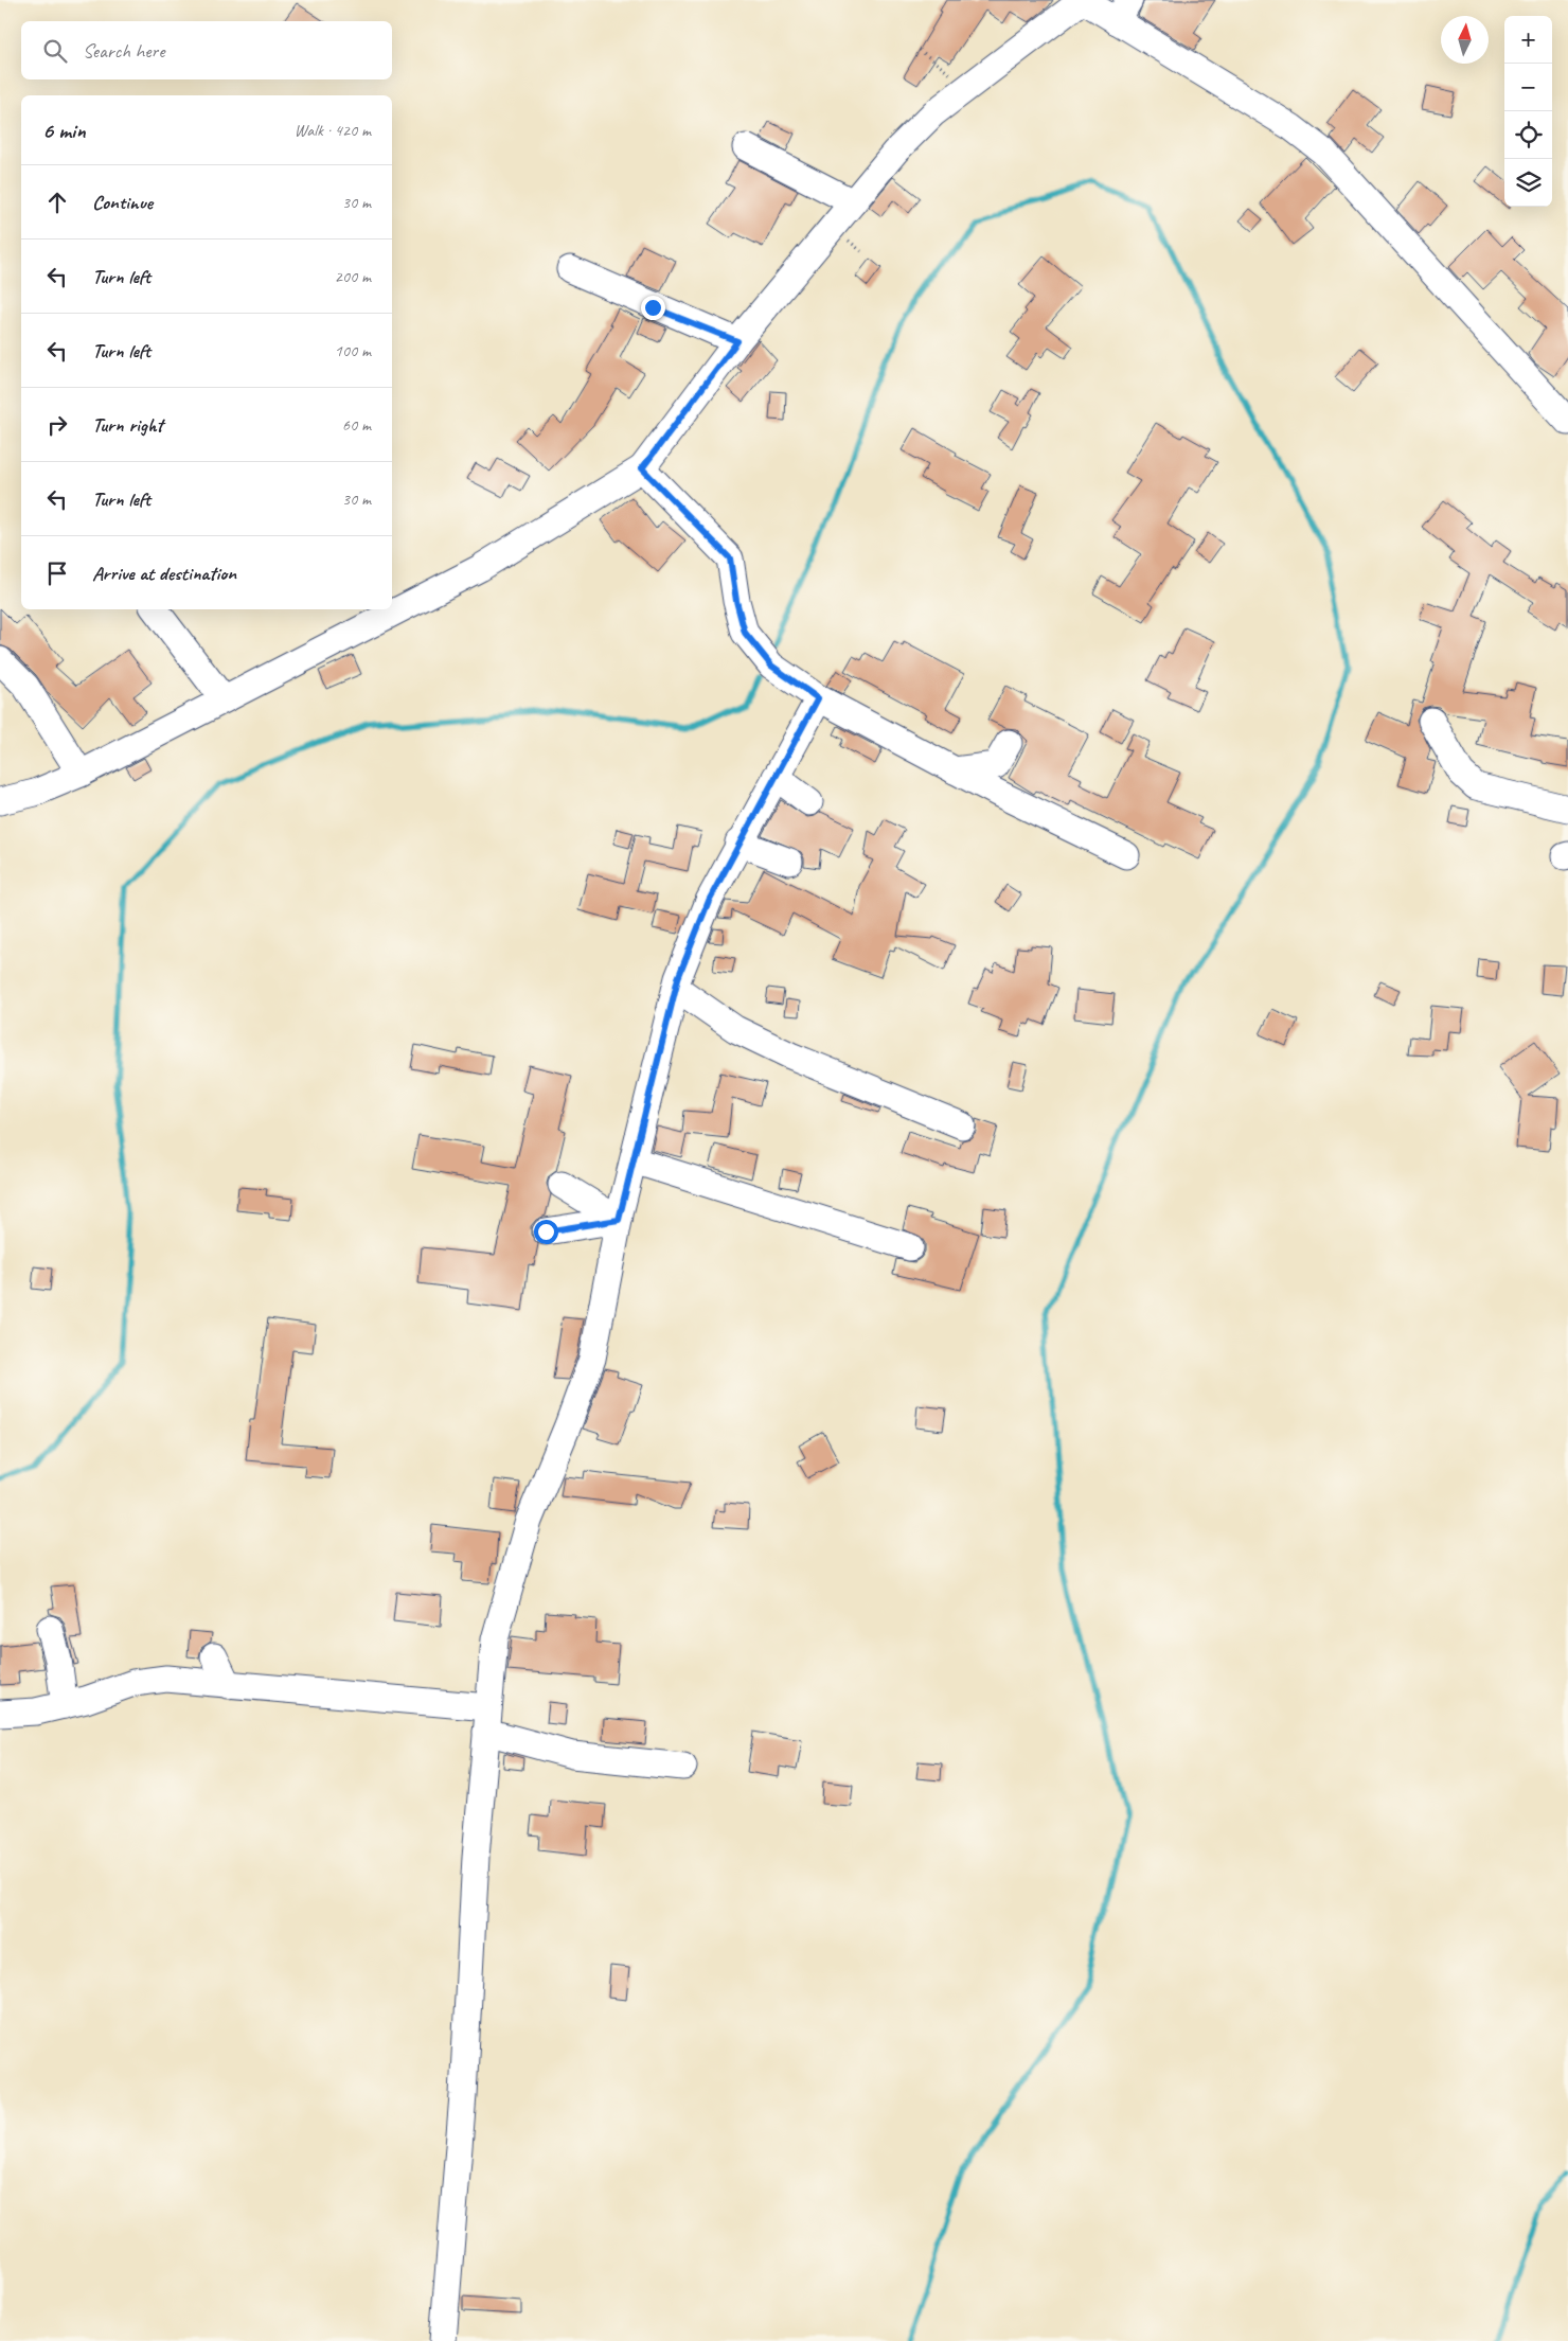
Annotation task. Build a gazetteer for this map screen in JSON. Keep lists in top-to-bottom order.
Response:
{
  "north": "top",
  "page": {
    "map_buttons": ["+", "−"],
    "search": "Search here",
    "heading": ["6 min", "Walk · 420 m"],
    "list": [
      ["Continue", "30 m"],
      ["Turn left", "200 m"],
      ["Turn left", "100 m"],
      ["Turn right", "60 m"],
      ["Turn left", "30 m"],
      "Arrive at destination"
    ]
  }
}
